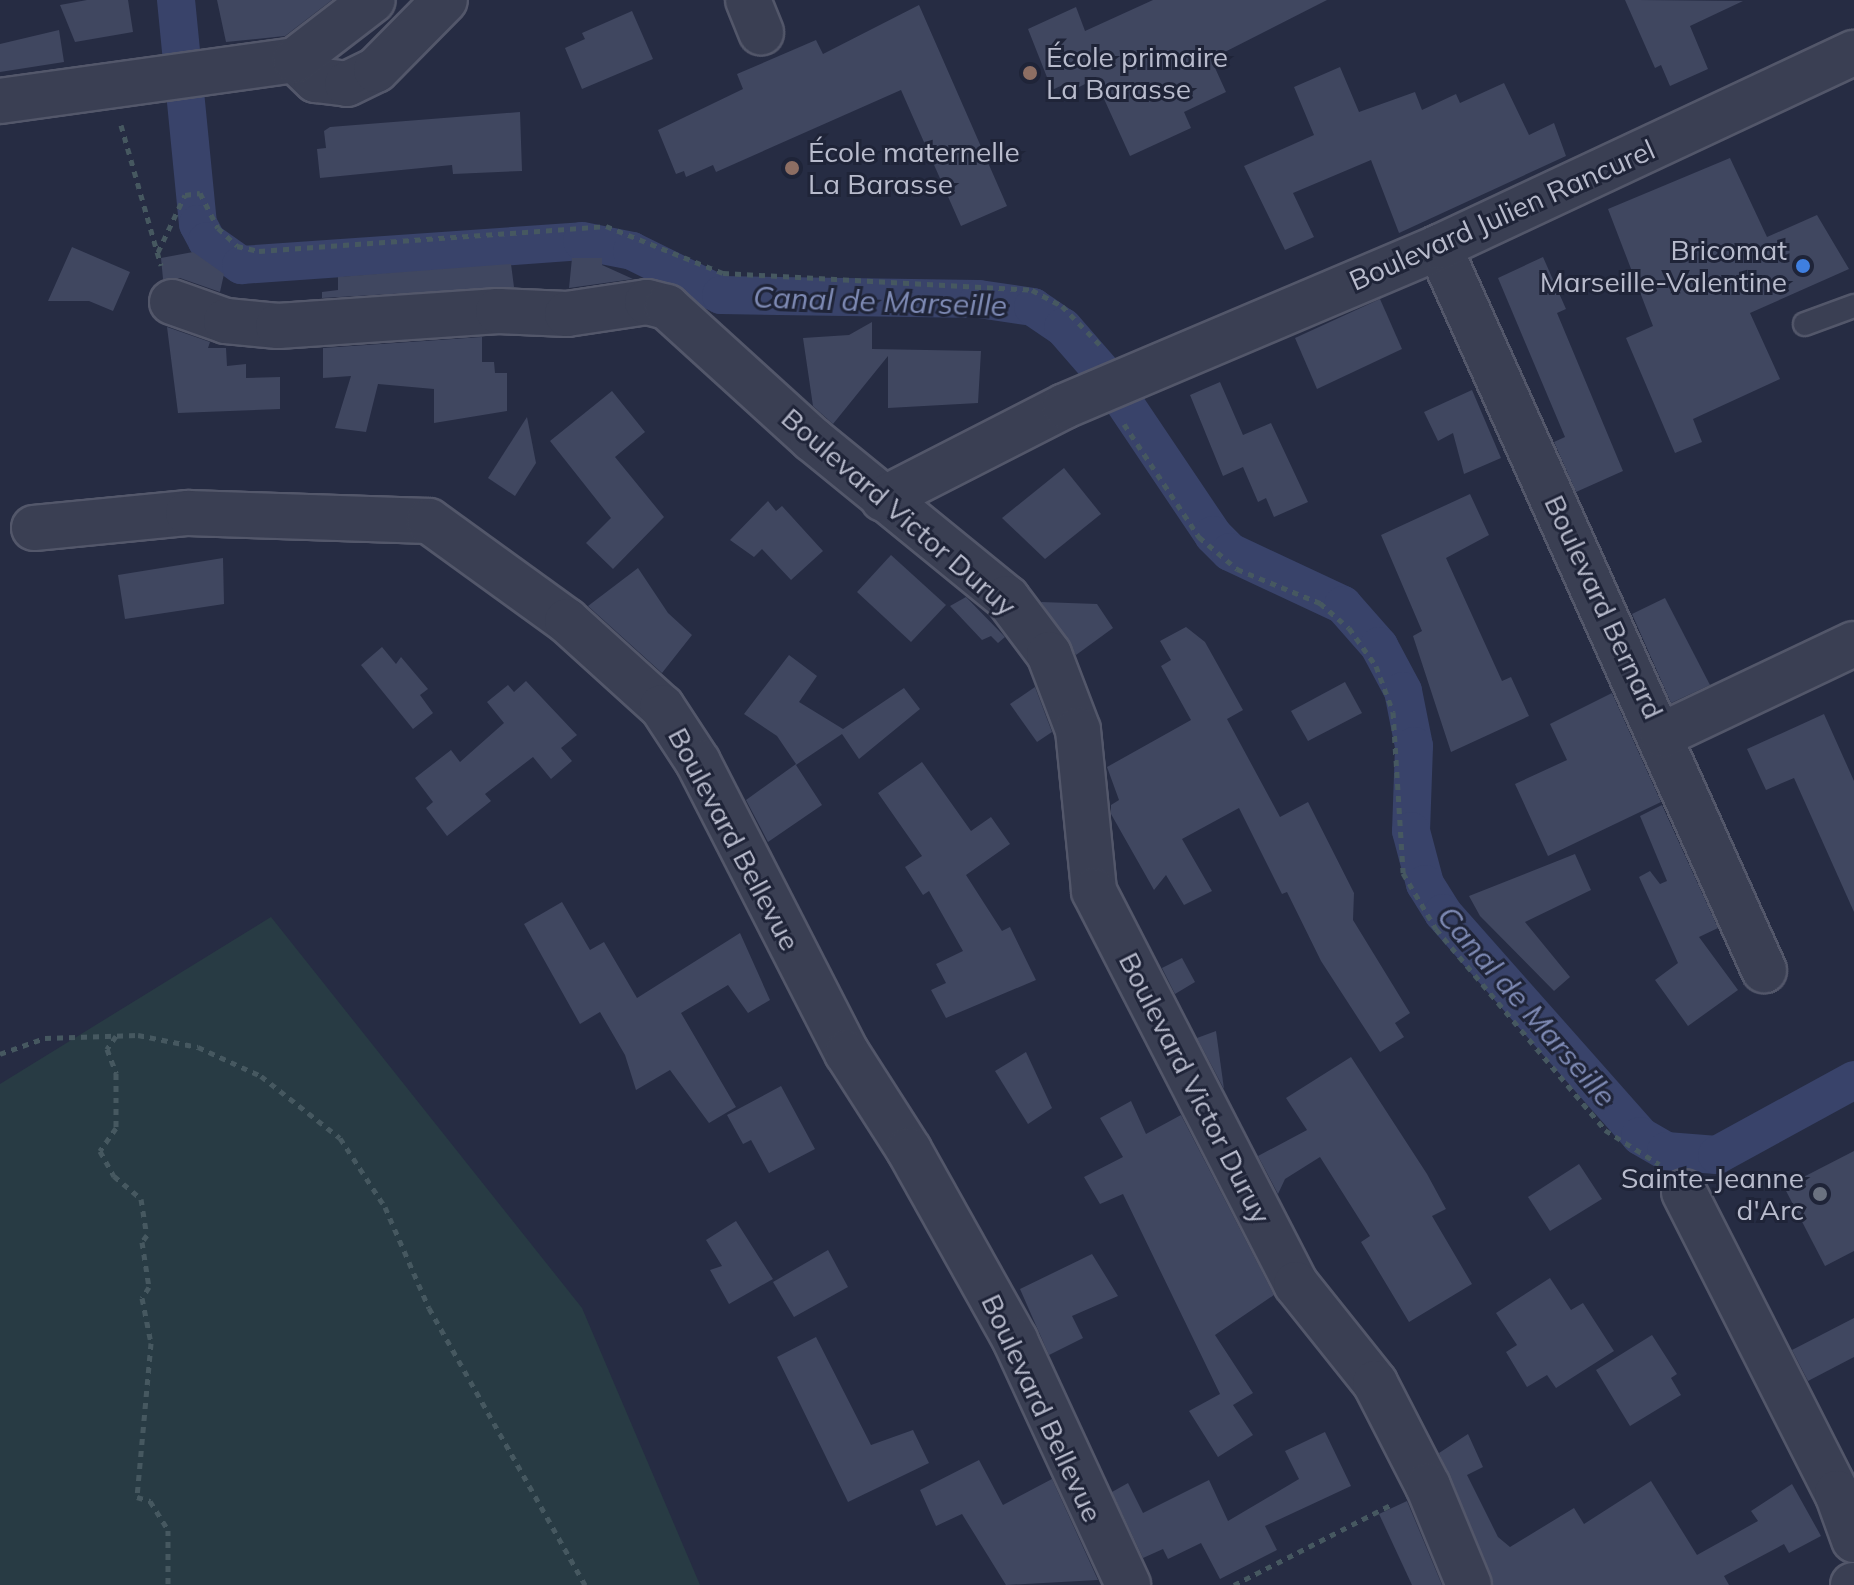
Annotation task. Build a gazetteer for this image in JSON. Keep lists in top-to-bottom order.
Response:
{
  "streets": {
    "street": [
      "Boulevard Julien Rancurel",
      "Boulevard Victor Duruy",
      "Boulevard Bernard",
      "Boulevard Bellevue"
    ]
  },
  "crossings": [
    ["Boulevard Julien Rancurel", "Boulevard Bernard"]
  ],
  "water": ["Canal de Marseille"],
  "places": [
    "École primaire La Barasse",
    "École maternelle La Barasse",
    "Bricomat Marseille-Valentine",
    "Sainte-Jeanne d'Arc"
  ]
}
